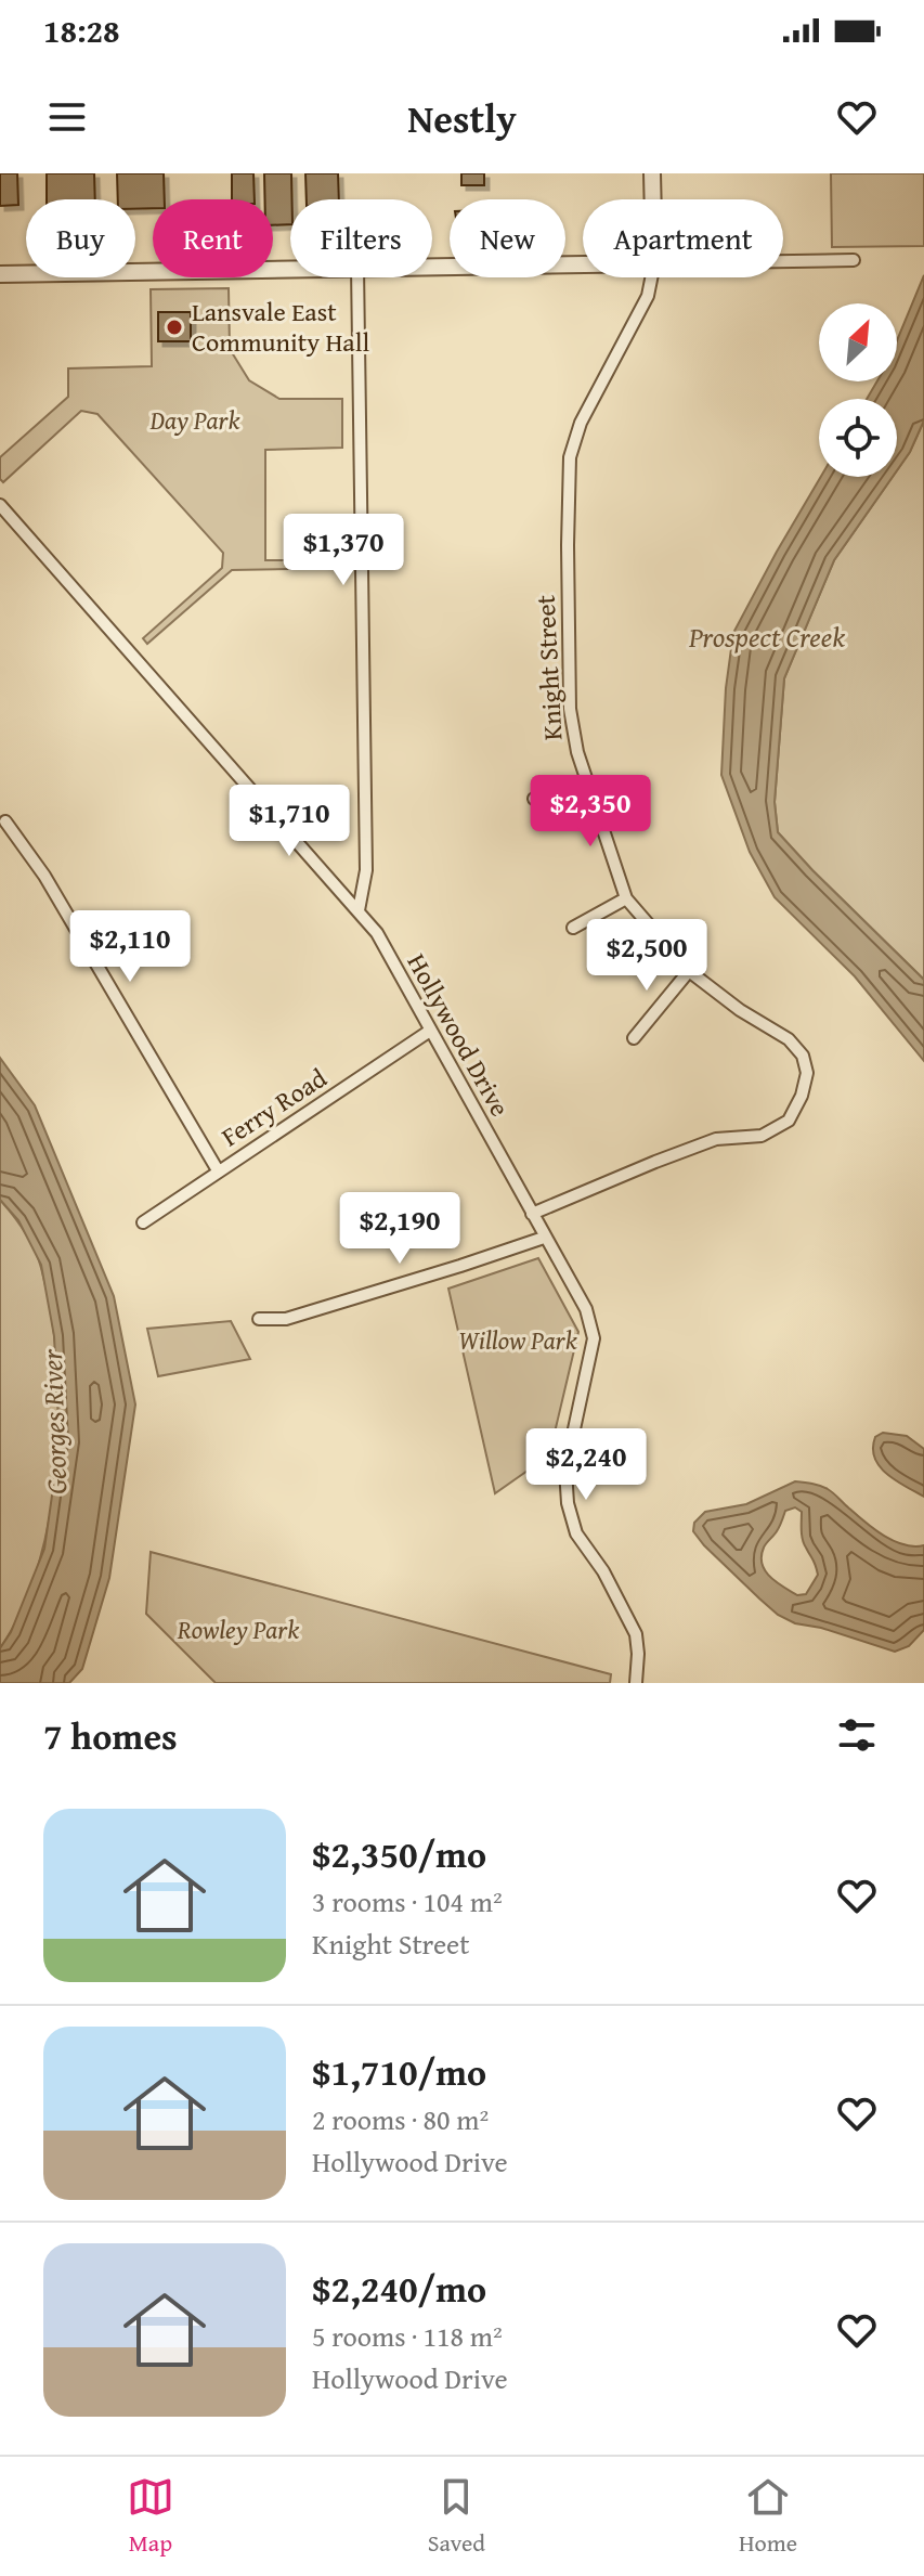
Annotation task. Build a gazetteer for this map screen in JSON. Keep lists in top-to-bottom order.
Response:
{
  "streets": {
    "street": ["Knight Street", "Hollywood Drive", "Ferry Road"]
  },
  "crossings": [
    ["Knight Street", "Hollywood Drive"],
    ["Hollywood Drive", "Ferry Road"]
  ],
  "water": ["Prospect Creek", "Georges River"],
  "parks": ["Day Park", "Willow Park", "Rowley Park"],
  "places": ["Lansvale East Community Hall"],
  "north": "top right",
  "page": {
    "status": "18:28",
    "header": "Nestly",
    "chip": [
      "Buy",
      "Rent",
      "Filters",
      "New",
      "Apartment"
    ],
    "price": [
      "$1,370",
      "$2,350",
      "$1,710",
      "$2,110",
      "$2,500",
      "$2,190",
      "$2,240"
    ],
    "heading": "7 homes",
    "list": [
      {
        "name": "$2,350/mo",
        "note": "3 rooms · 104 m² · Knight Street"
      },
      {
        "name": "$1,710/mo",
        "note": "2 rooms · 80 m² · Hollywood Drive"
      },
      {
        "name": "$2,240/mo",
        "note": "5 rooms · 118 m² · Hollywood Drive"
      }
    ],
    "tabs": ["Map", "Saved", "Home"]
  }
}
